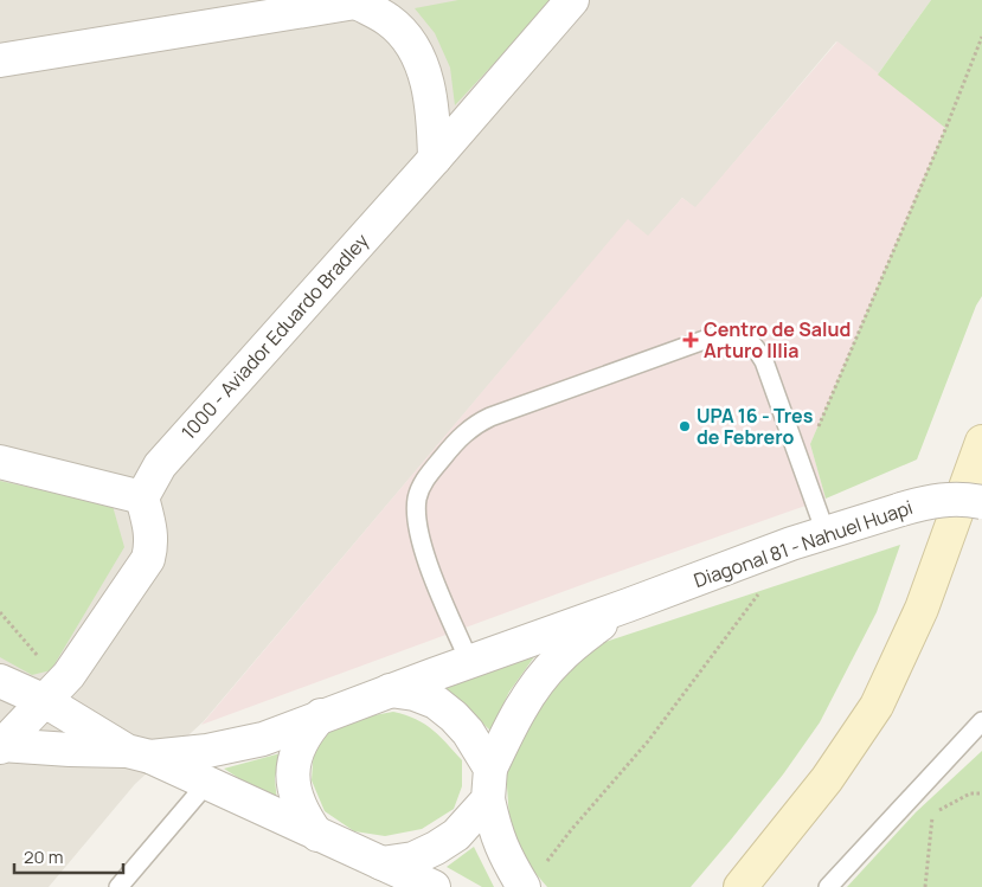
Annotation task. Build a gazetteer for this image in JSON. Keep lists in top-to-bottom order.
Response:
{
  "streets": {
    "street": ["1000 - Aviador Eduardo Bradley", "Diagonal 81 - Nahuel Huapi"]
  },
  "places": {
    "health": ["Centro de Salud Arturo Illia"],
    "other": ["UPA 16 - Tres de Febrero"]
  },
  "scale_bar": "20 m"
}
